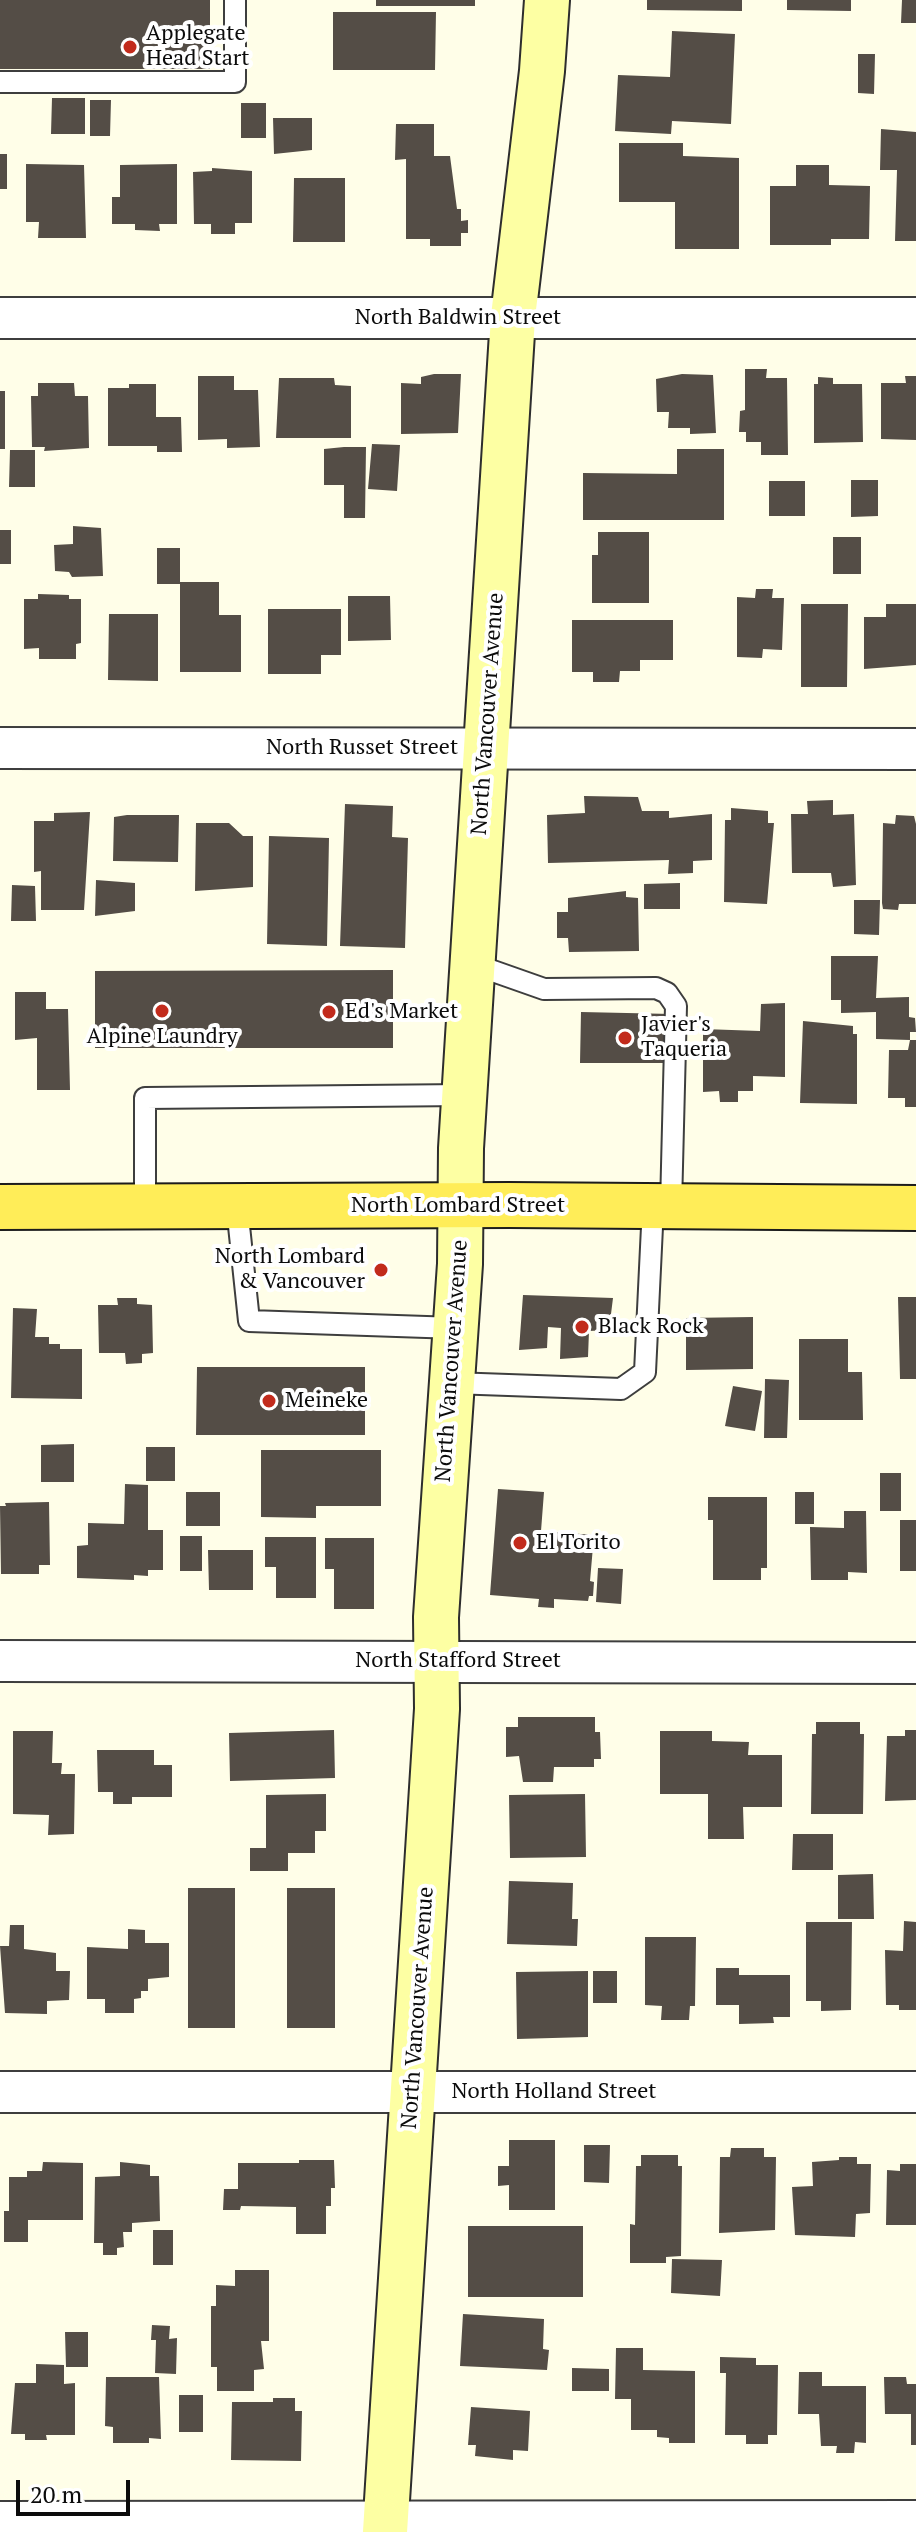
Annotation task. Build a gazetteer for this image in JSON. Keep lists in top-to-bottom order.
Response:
{
  "streets": {
    "main road": ["North Lombard Street"],
    "street": [
      "North Baldwin Street",
      "North Vancouver Avenue",
      "North Russet Street",
      "North Stafford Street",
      "North Holland Street"
    ]
  },
  "crossings": [
    ["North Baldwin Street", "North Vancouver Avenue"],
    ["North Vancouver Avenue", "North Russet Street"],
    ["North Vancouver Avenue", "North Lombard Street"],
    ["North Vancouver Avenue", "North Stafford Street"],
    ["North Vancouver Avenue", "North Holland Street"]
  ],
  "places": [
    "Applegate Head Start",
    "Alpine Laundry",
    "Ed's Market",
    "Javier's Taqueria",
    "North Lombard & Vancouver",
    "Black Rock",
    "Meineke",
    "El Torito"
  ],
  "scale_bar": "20 m"
}
